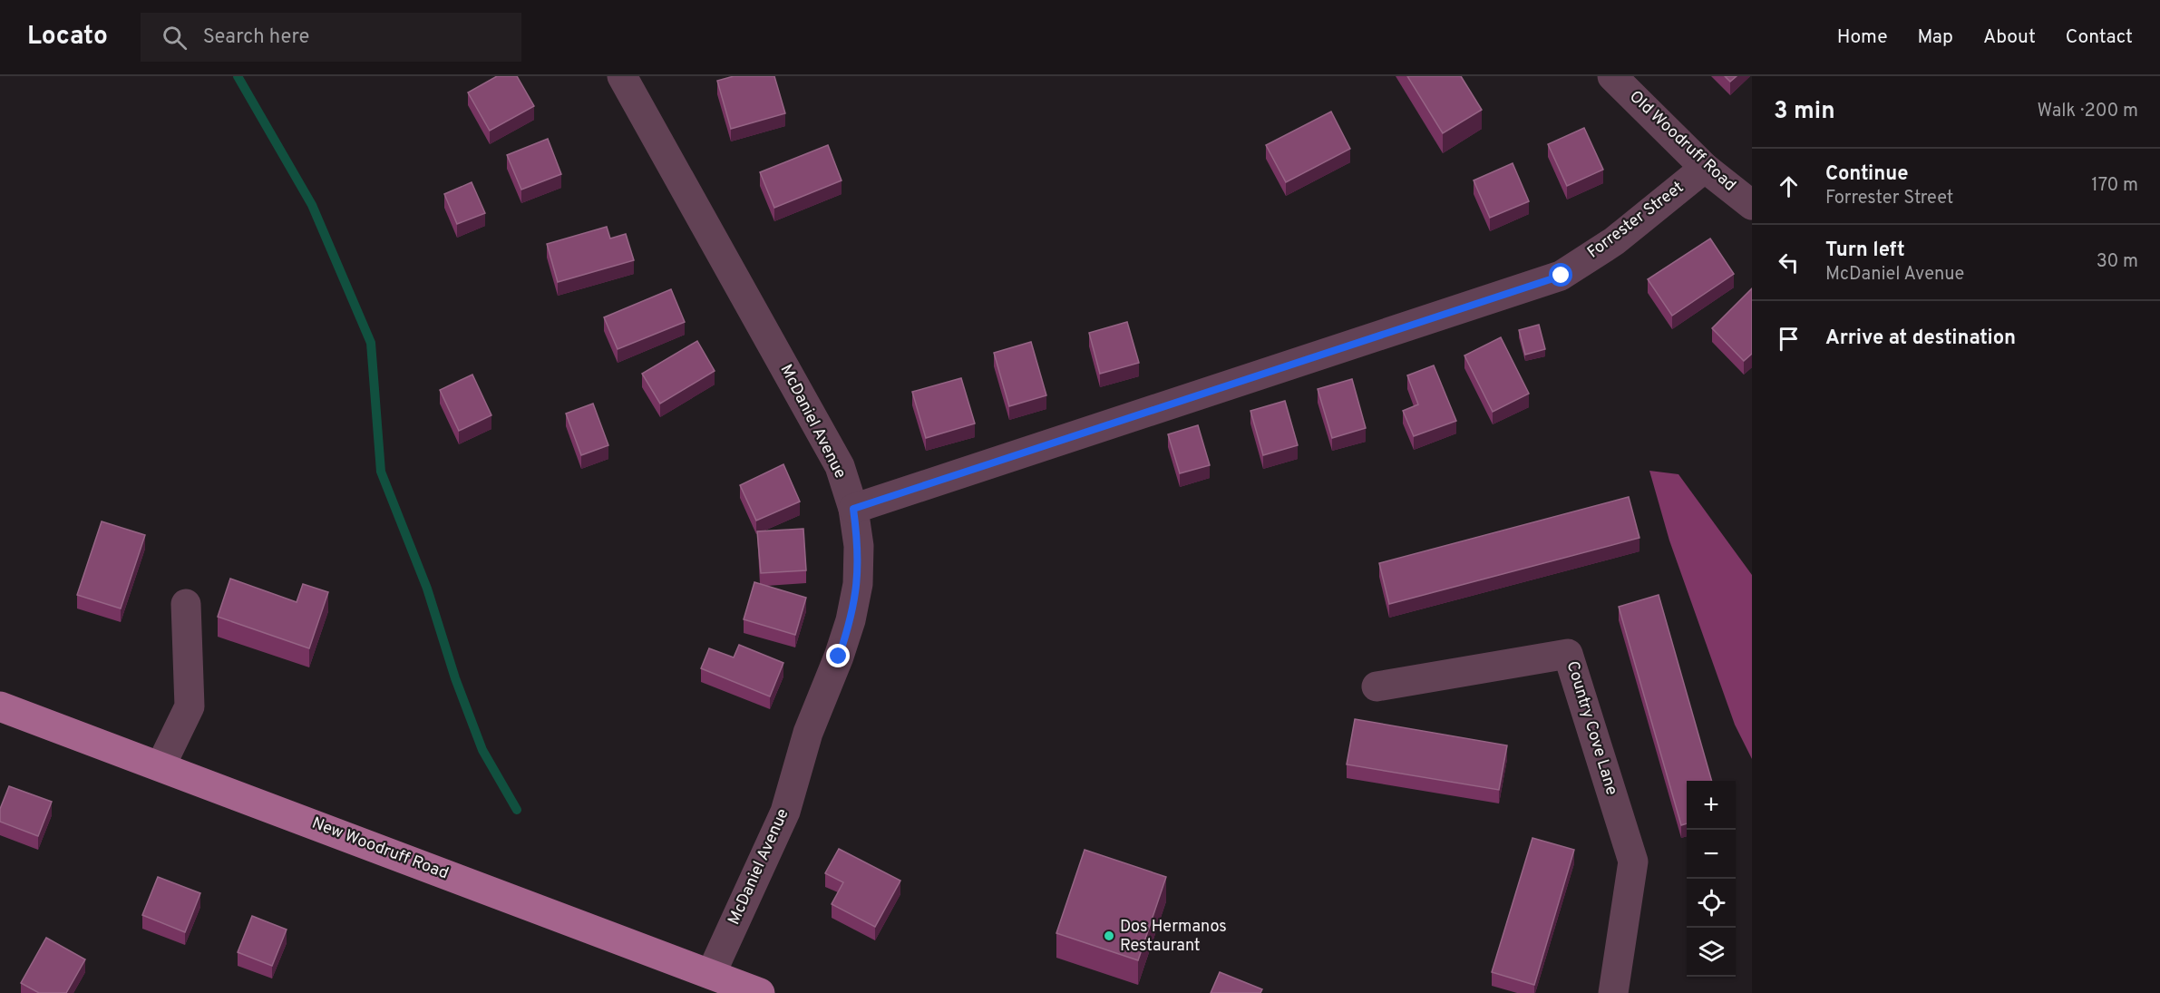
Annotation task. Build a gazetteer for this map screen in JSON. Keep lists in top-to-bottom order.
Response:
{
  "streets": {
    "main road": ["New Woodruff Road"],
    "street": [
      "Old Woodruff Road",
      "Forrester Street",
      "McDaniel Avenue",
      "Country Cove Lane"
    ]
  },
  "crossings": [
    ["Old Woodruff Road", "Forrester Street"],
    ["Forrester Street", "McDaniel Avenue"],
    ["McDaniel Avenue", "New Woodruff Road"]
  ],
  "places": ["Dos Hermanos Restaurant"],
  "page": {
    "header": "Locato",
    "search": "Search here",
    "nav": [
      "Home",
      "Map",
      "About",
      "Contact"
    ],
    "heading": ["3 min", "Walk · 200 m"],
    "list": [
      ["Continue", "Forrester Street", "170 m"],
      ["Turn left", "McDaniel Avenue", "30 m"],
      "Arrive at destination"
    ],
    "map_buttons": ["+", "−"]
  }
}
